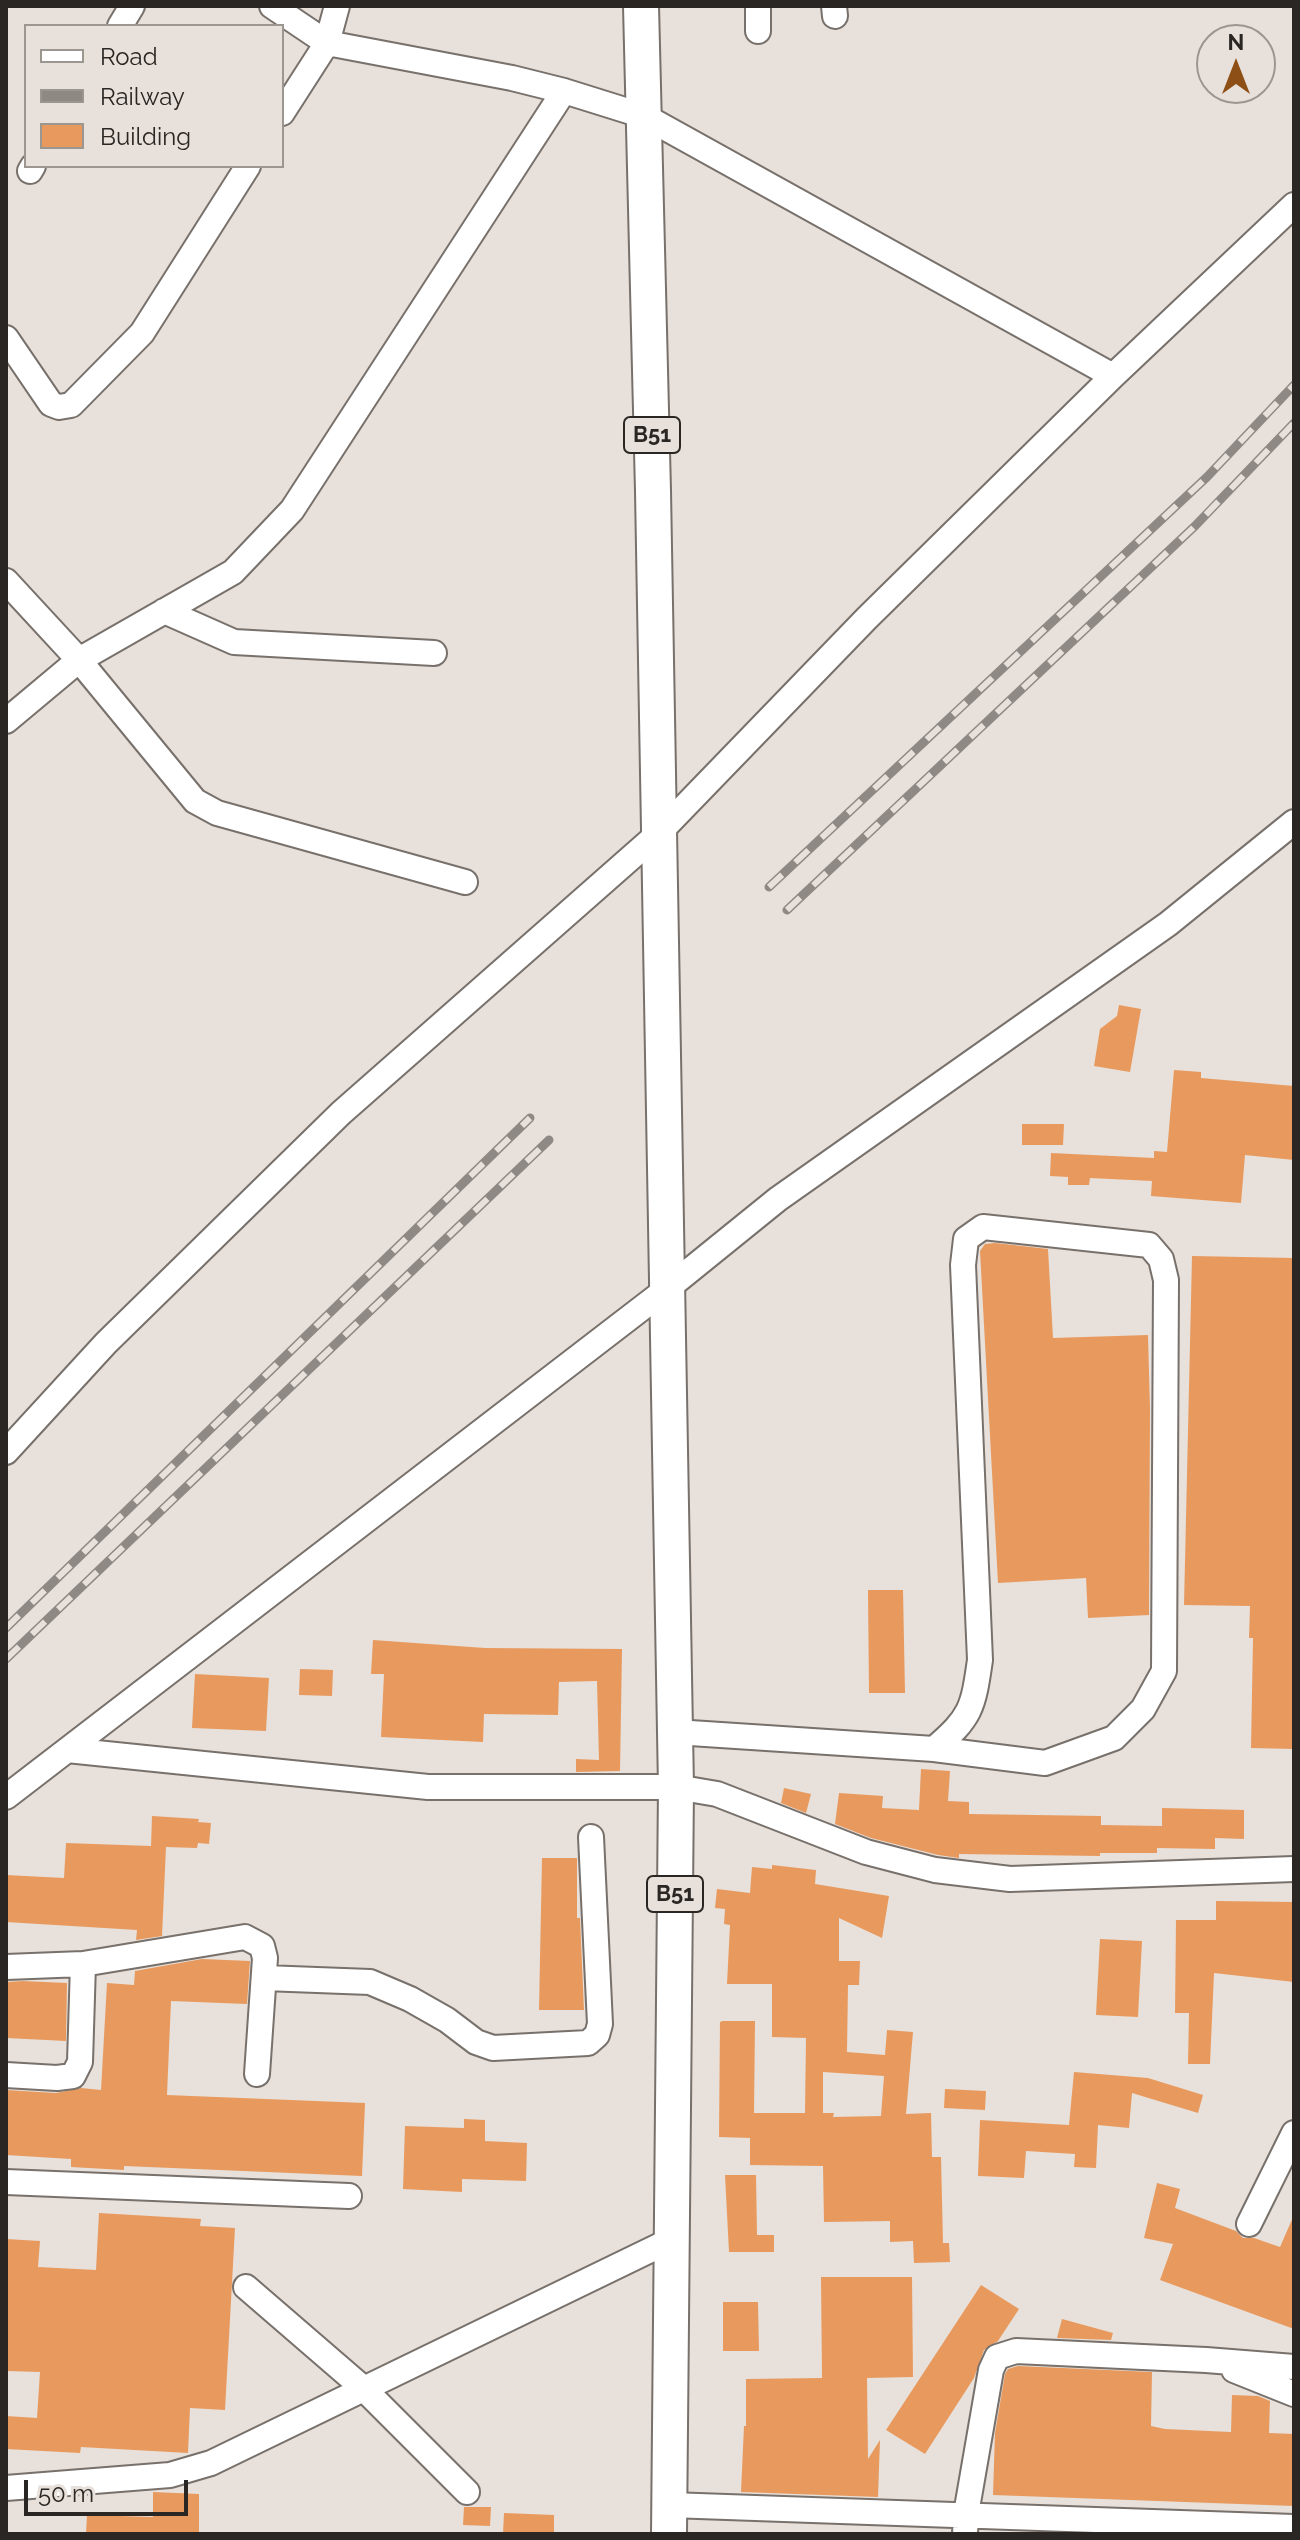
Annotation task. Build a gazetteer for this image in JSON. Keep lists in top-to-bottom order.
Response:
{
  "streets": {
    "highway": ["B51"]
  },
  "legend": ["Road", "Railway", "Building"],
  "scale_bar": "50 m",
  "north": "top"
}
